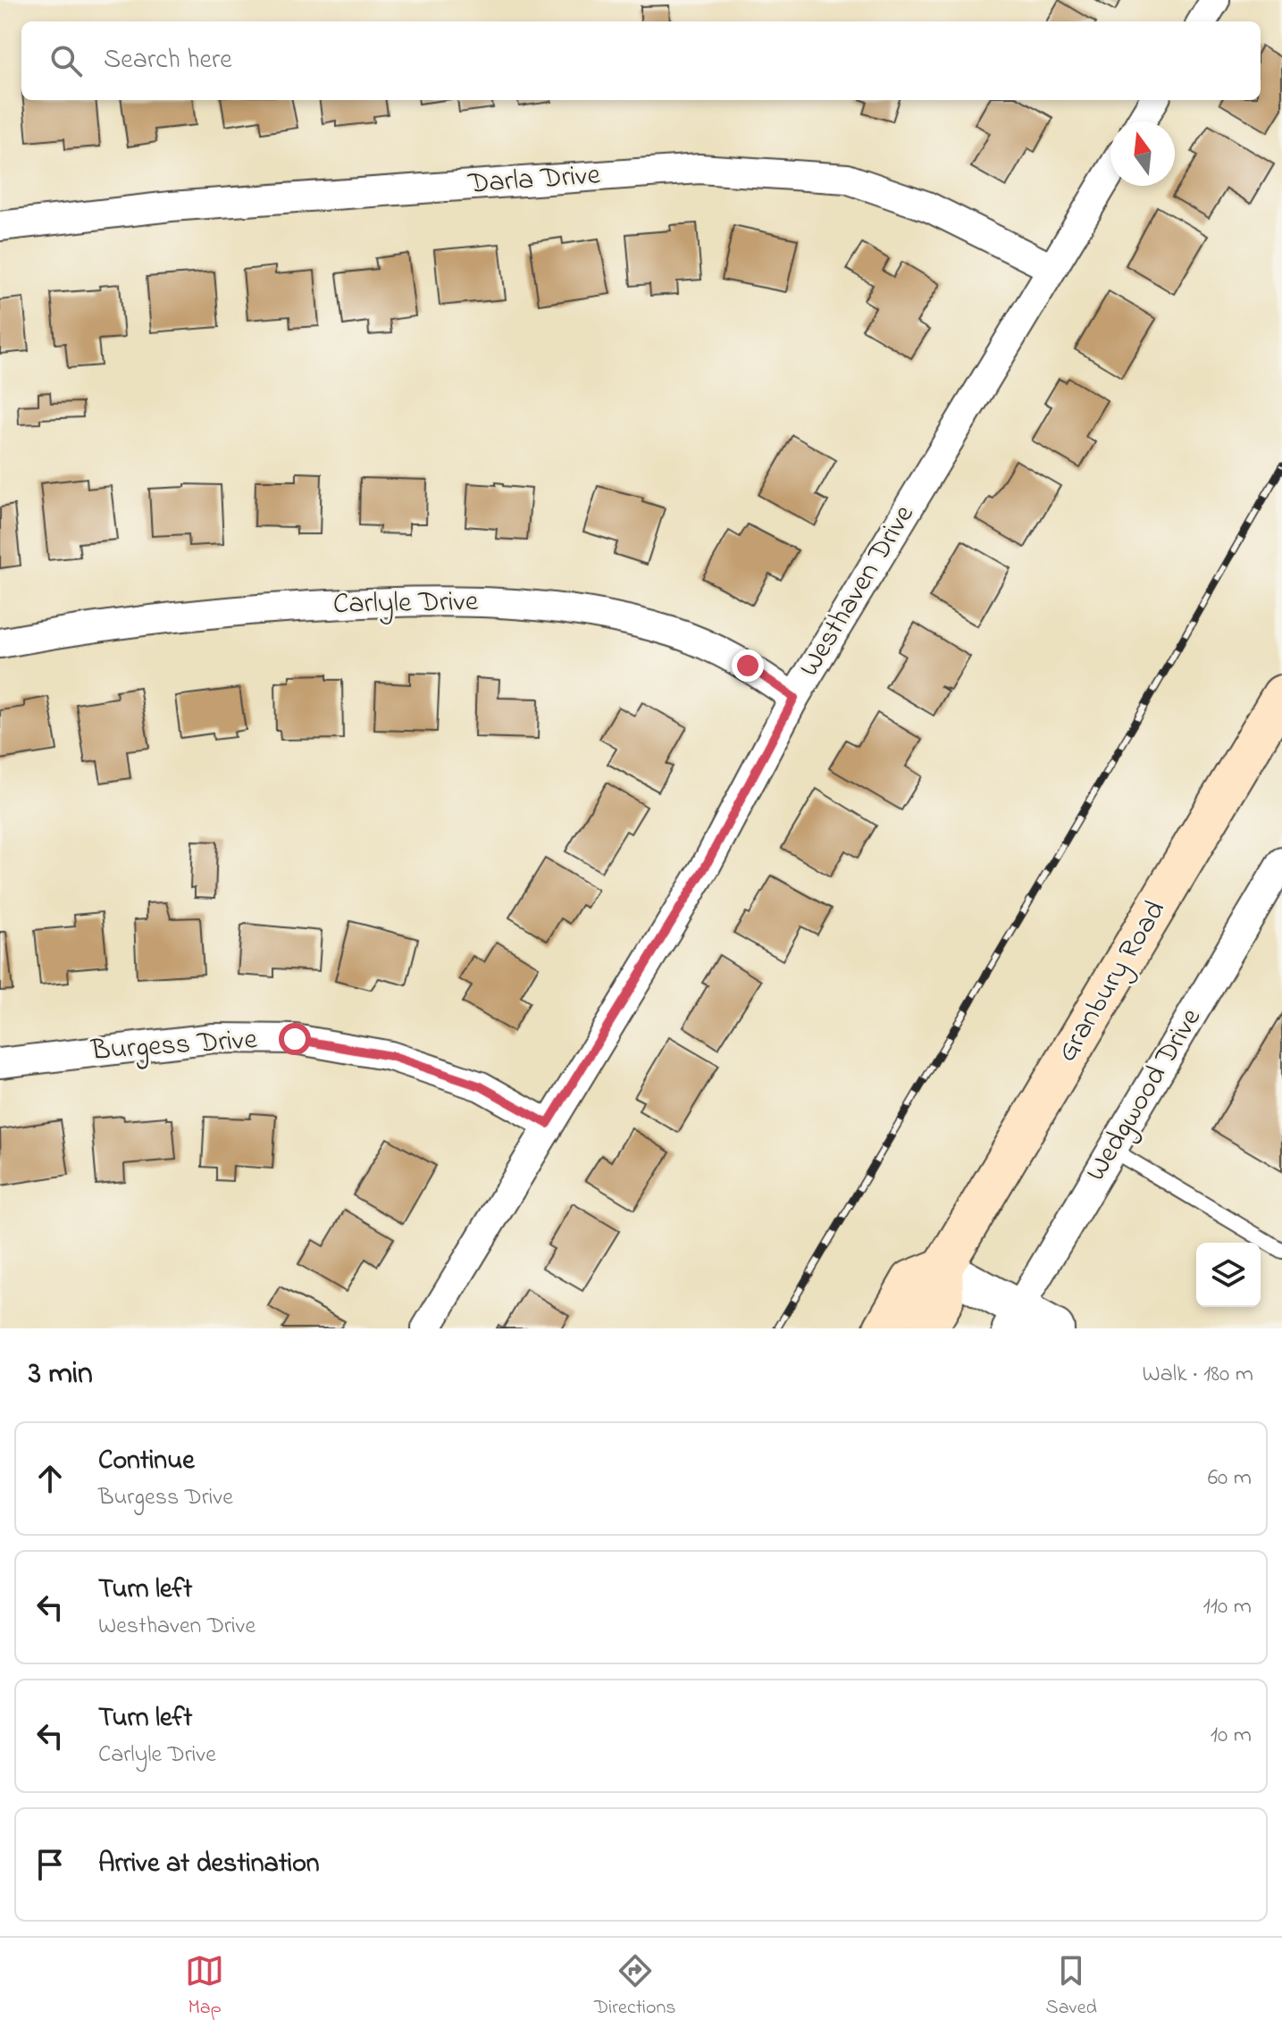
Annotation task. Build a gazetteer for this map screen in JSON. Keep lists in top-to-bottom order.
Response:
{
  "streets": {
    "main road": ["Granbury Road"],
    "street": [
      "Darla Drive",
      "Westhaven Drive",
      "Carlyle Drive",
      "Burgess Drive",
      "Wedgwood Drive"
    ]
  },
  "crossings": [
    ["Darla Drive", "Westhaven Drive"],
    ["Westhaven Drive", "Carlyle Drive"],
    ["Westhaven Drive", "Burgess Drive"]
  ],
  "north": "top",
  "page": {
    "search": "Search here",
    "heading": ["3 min", "Walk · 180 m"],
    "list": [
      ["Continue", "Burgess Drive", "60 m"],
      ["Turn left", "Westhaven Drive", "110 m"],
      ["Turn left", "Carlyle Drive", "10 m"],
      "Arrive at destination"
    ],
    "nav": ["Map", "Directions", "Saved"]
  }
}
